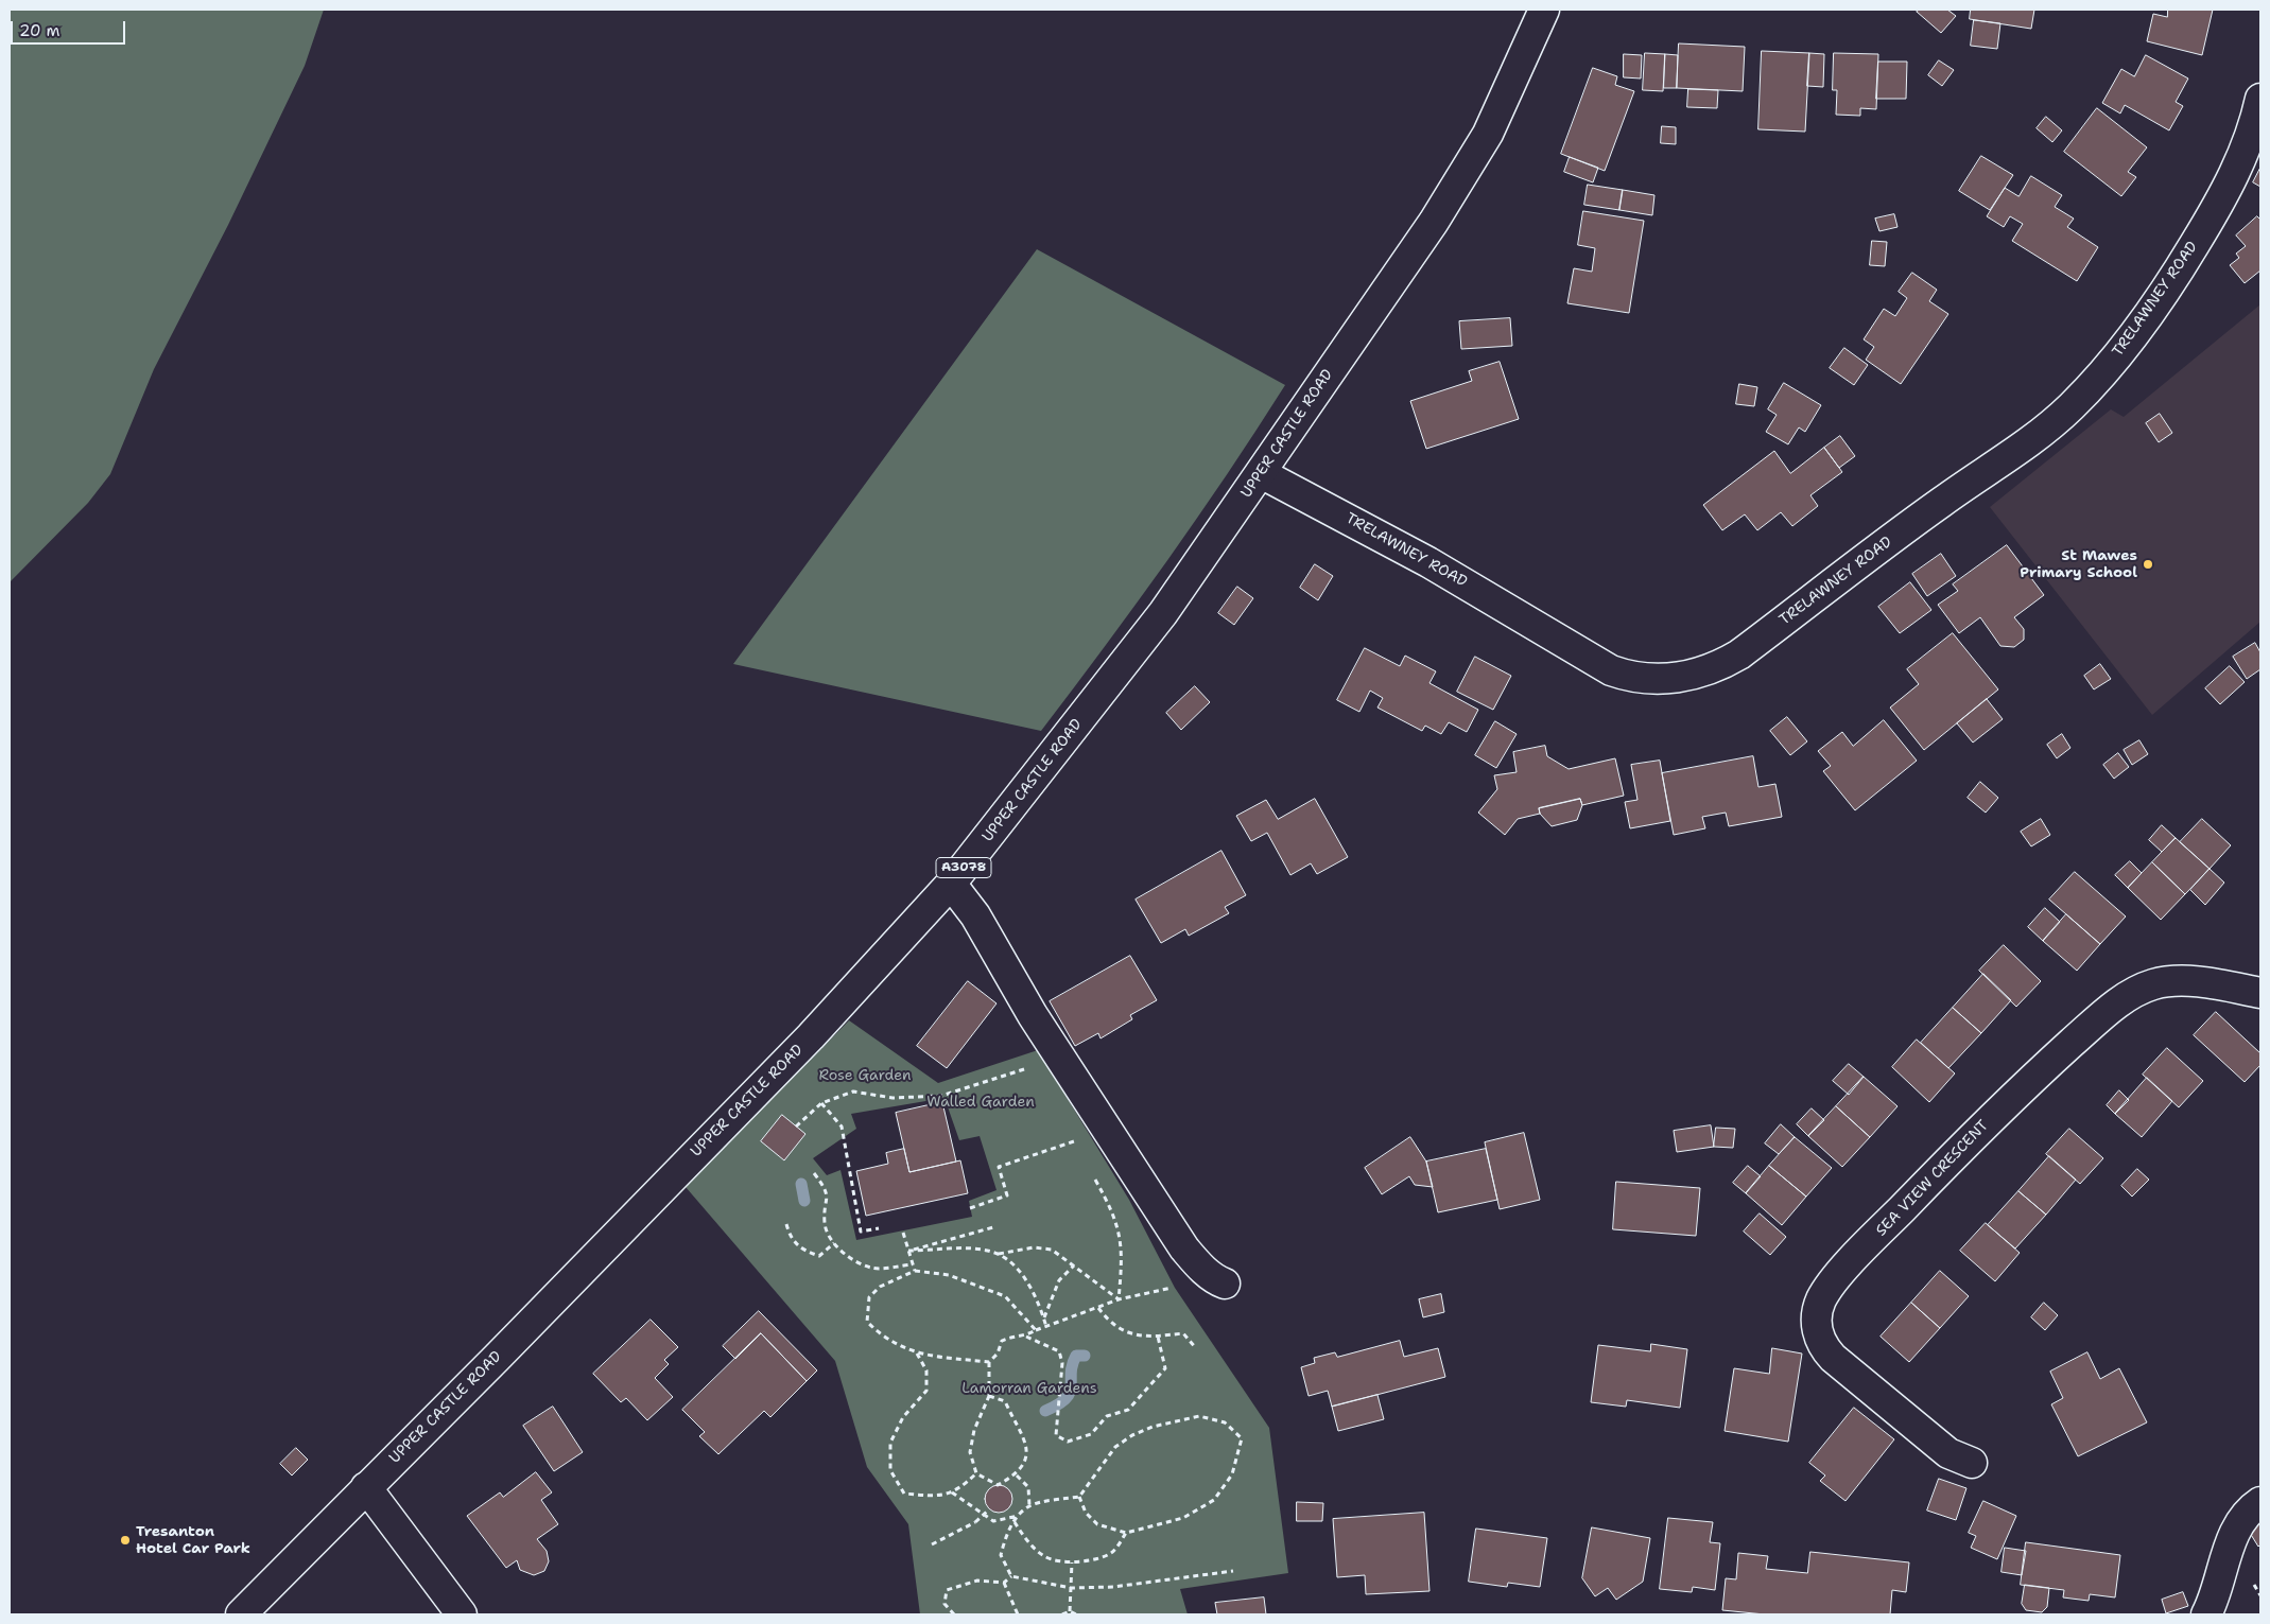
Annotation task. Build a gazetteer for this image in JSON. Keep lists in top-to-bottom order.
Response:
{
  "streets": {
    "street": [
      "TRELAWNEY ROAD",
      "UPPER CASTLE ROAD",
      "A3078",
      "SEA VIEW CRESCENT"
    ]
  },
  "crossings": [
    ["TRELAWNEY ROAD", "UPPER CASTLE ROAD"]
  ],
  "parks": ["Rose Garden", "Walled Garden", "Lamorran Gardens"],
  "places": ["St Mawes Primary School", "Tresanton Hotel Car Park"],
  "scale_bar": "20 m"
}
